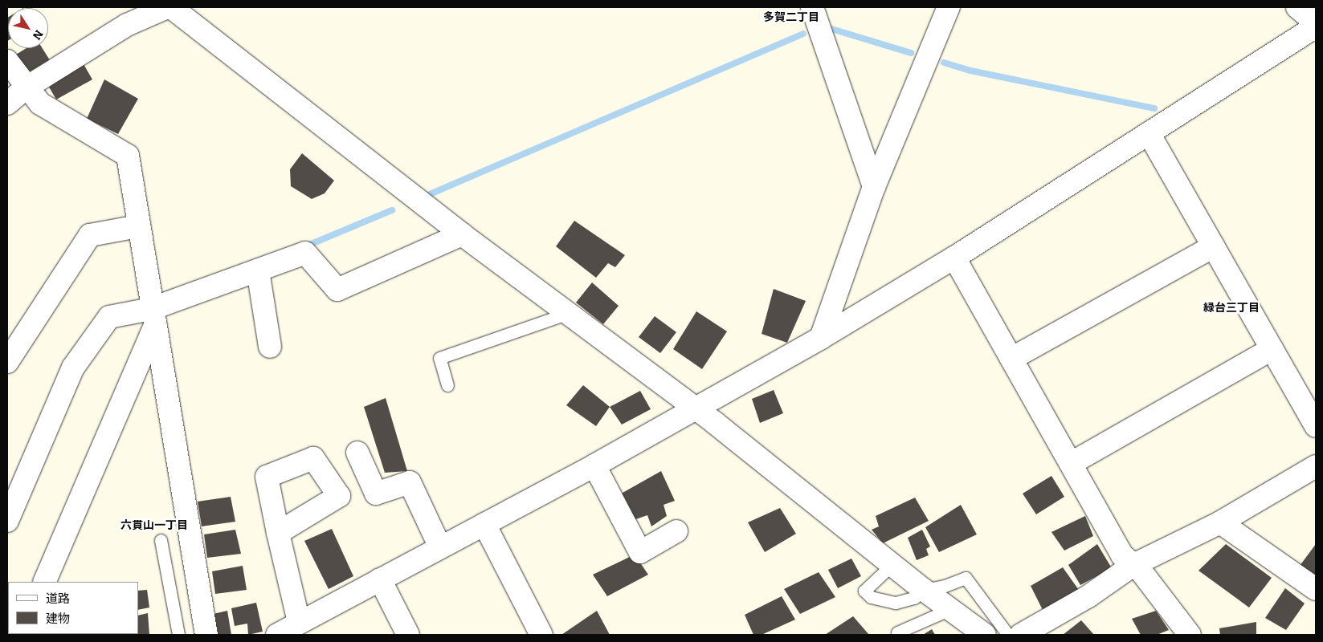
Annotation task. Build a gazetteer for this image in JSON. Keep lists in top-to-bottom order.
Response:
{
  "districts": ["多賀二丁目", "緑台三丁目", "六貫山一丁目"],
  "legend": ["道路", "建物"],
  "north": "bottom right"
}
